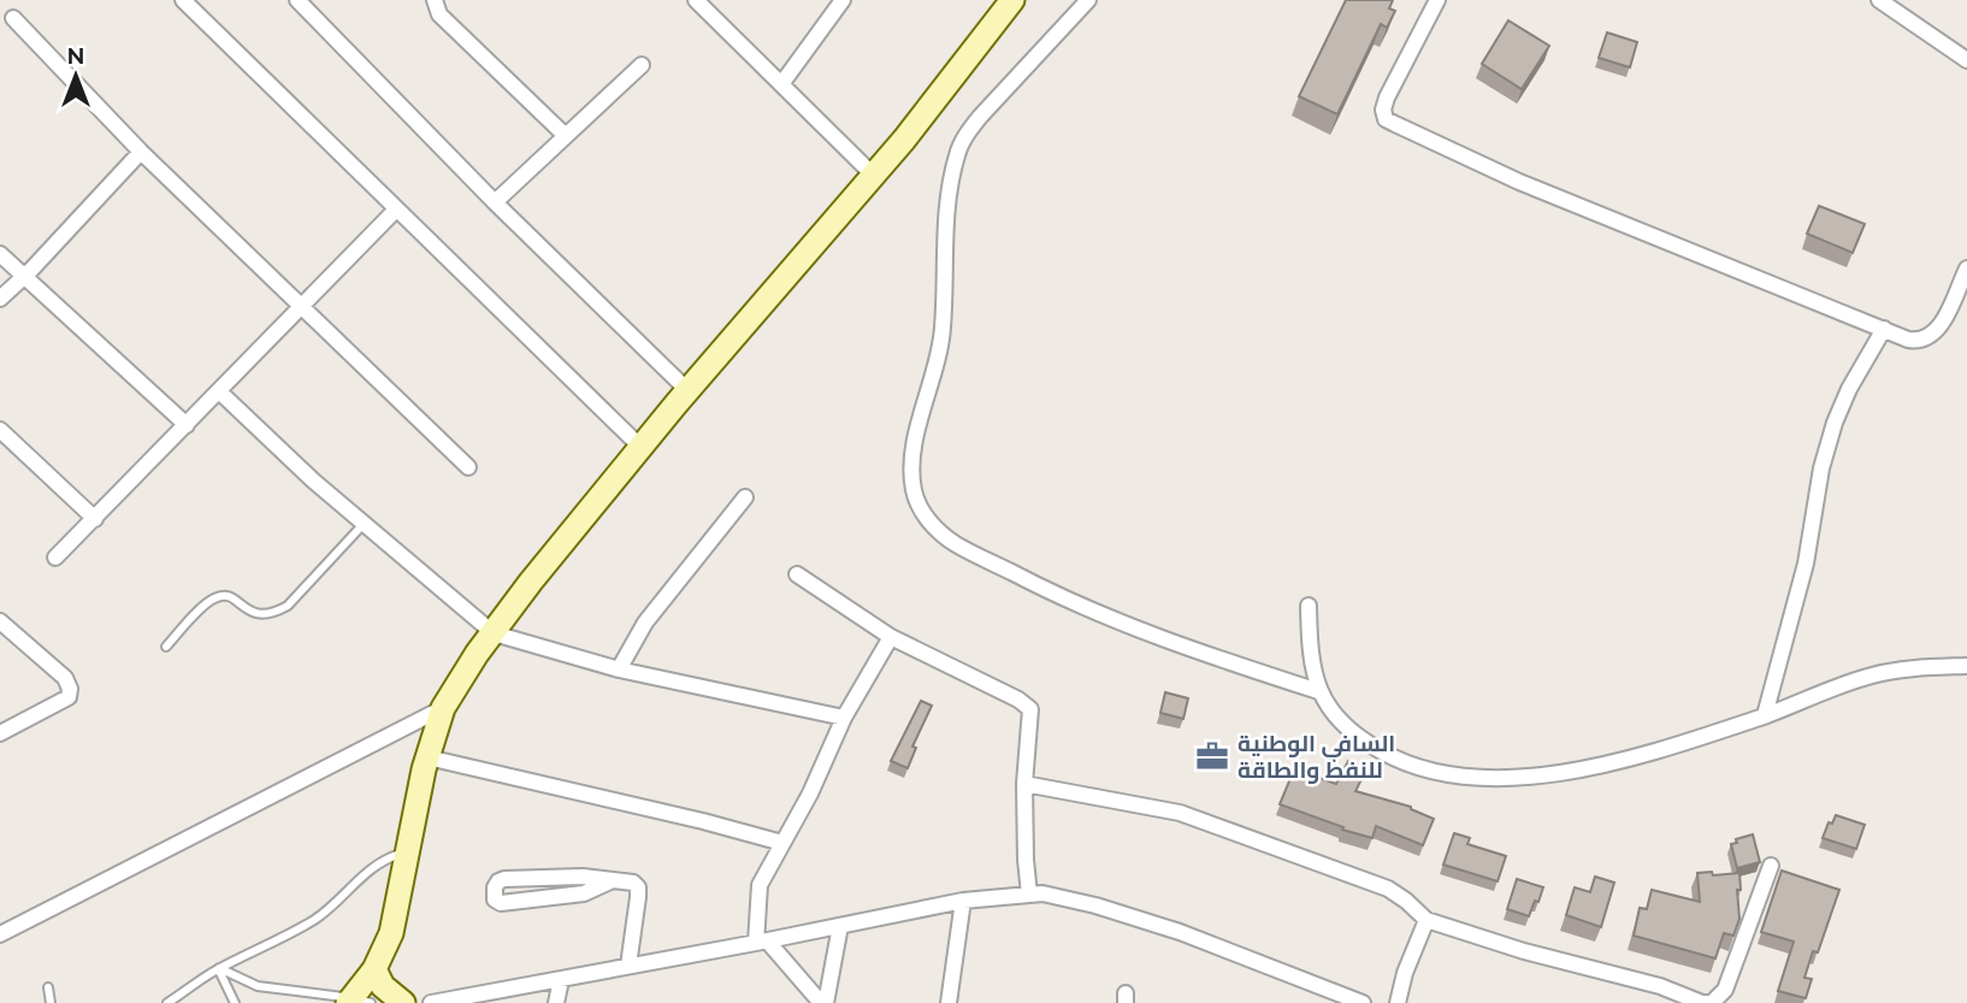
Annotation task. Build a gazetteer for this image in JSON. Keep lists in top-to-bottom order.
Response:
{
  "places": {
    "office": ["السافي الوطنية للنفط والطاقة"]
  },
  "north": "top"
}
